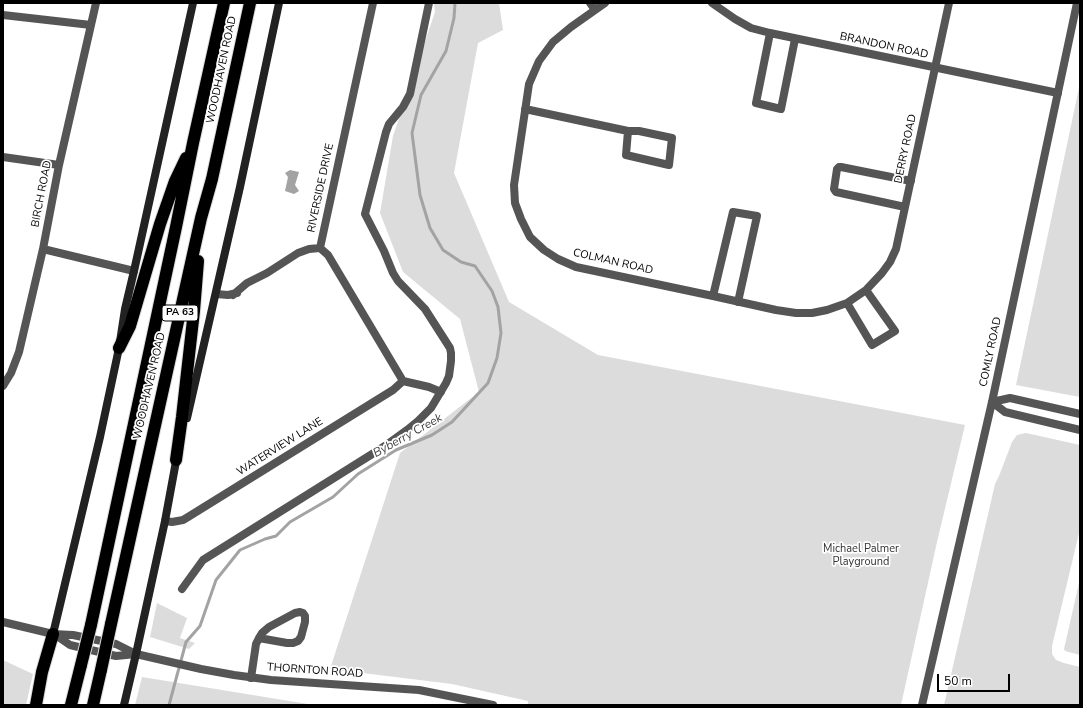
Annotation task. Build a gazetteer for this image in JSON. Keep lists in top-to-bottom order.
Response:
{
  "streets": {
    "highway": ["WOODHAVEN ROAD", "PA 63"],
    "street": [
      "BRANDON ROAD",
      "DERRY ROAD",
      "RIVERSIDE DRIVE",
      "BIRCH ROAD",
      "COLMAN ROAD",
      "COMLY ROAD",
      "WATERVIEW LANE",
      "THORNTON ROAD"
    ]
  },
  "crossings": [
    ["BRANDON ROAD", "DERRY ROAD"],
    ["BRANDON ROAD", "COMLY ROAD"],
    ["DERRY ROAD", "COLMAN ROAD"],
    ["RIVERSIDE DRIVE", "WATERVIEW LANE"]
  ],
  "water": ["Byberry Creek"],
  "parks": ["Michael Palmer Playground"],
  "scale_bar": "50 m"
}
